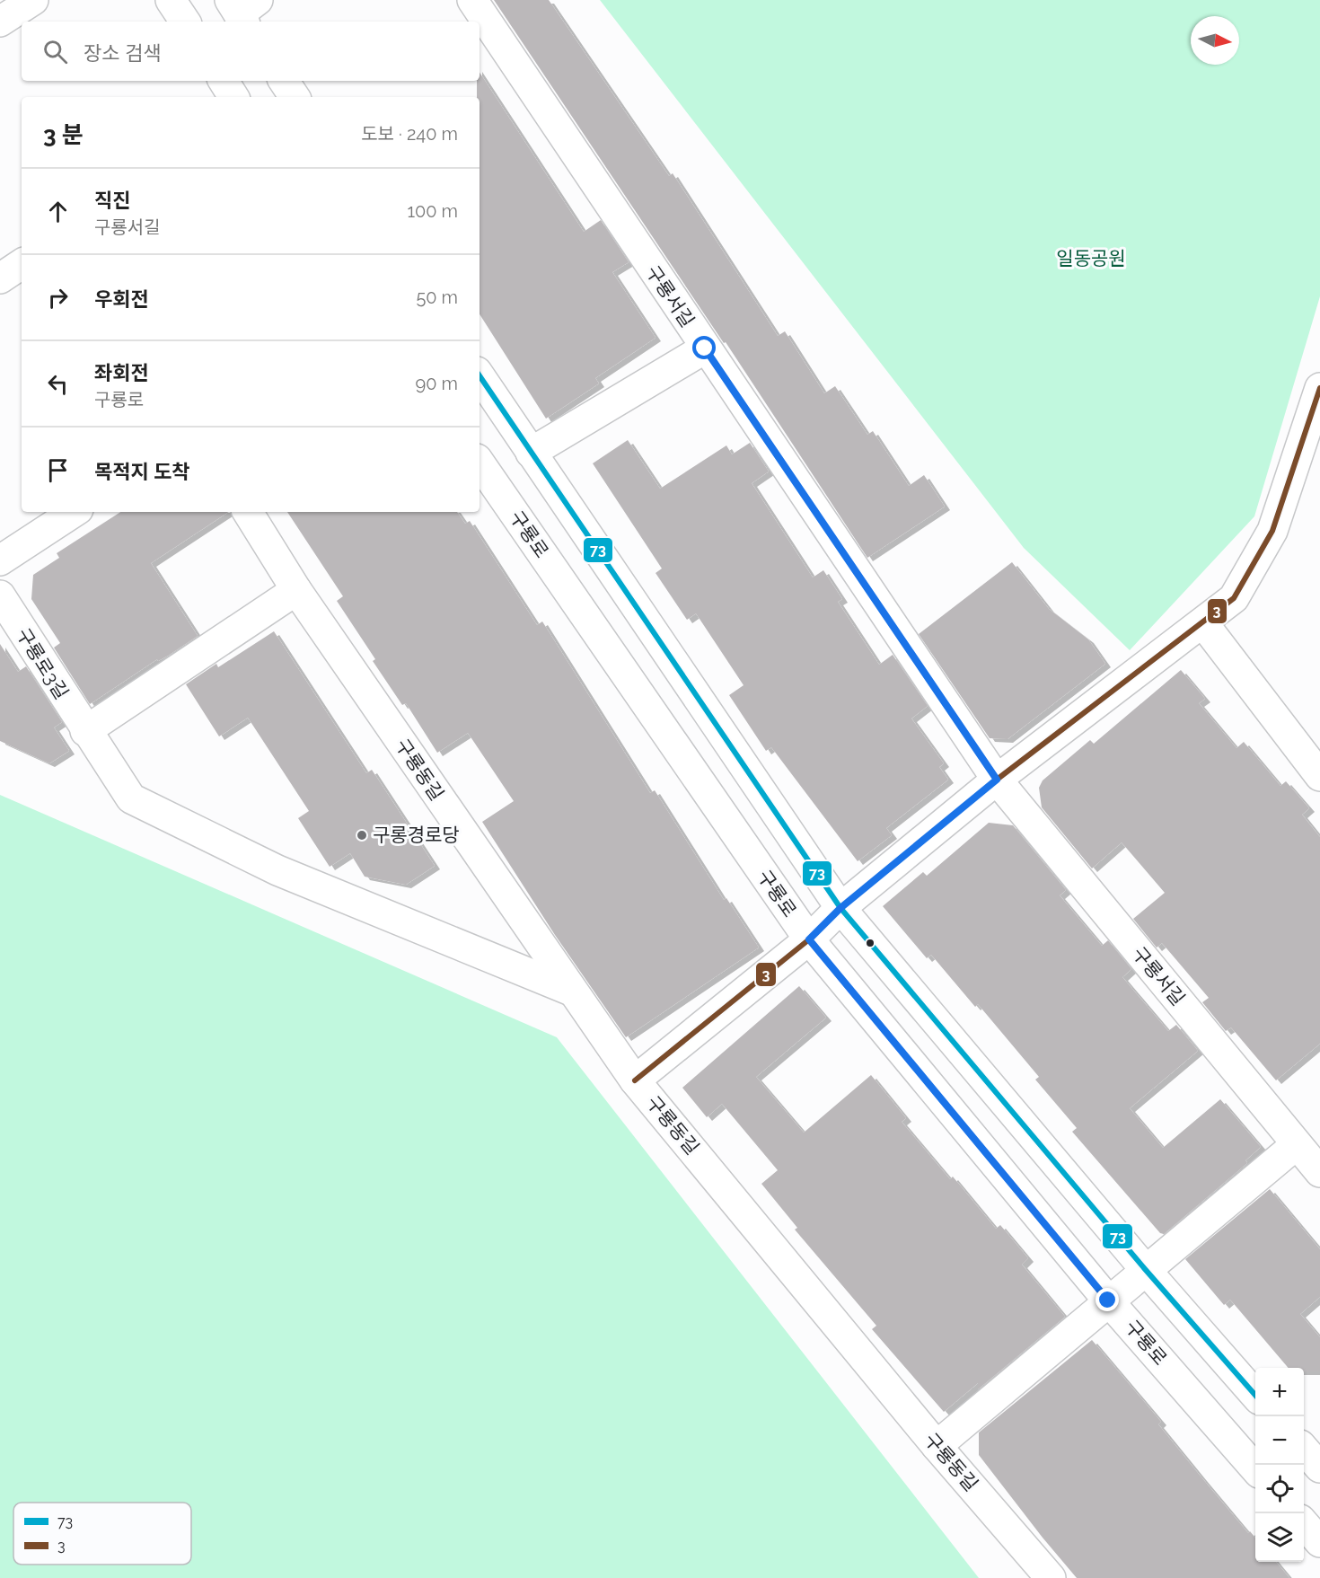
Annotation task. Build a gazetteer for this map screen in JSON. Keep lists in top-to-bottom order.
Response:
{
  "streets": {
    "street": [
      "구룡서길",
      "구룡로",
      "구룡로3길",
      "구룡동길"
    ]
  },
  "crossings": [
    ["구룡로3길", "구룡동길"]
  ],
  "parks": ["일동공원"],
  "places": ["구롱경로당"],
  "lines": ["transit line 73", "transit line 3"],
  "legend": ["73", "3"],
  "north": "right",
  "page": {
    "search": "장소 검색",
    "heading": ["3 분", "도보 · 240 m"],
    "list": [
      ["직진", "구룡서길", "100 m"],
      ["우회전", "50 m"],
      ["좌회전", "구룡로", "90 m"],
      "목적지 도착"
    ],
    "map_buttons": ["+", "−"]
  }
}
